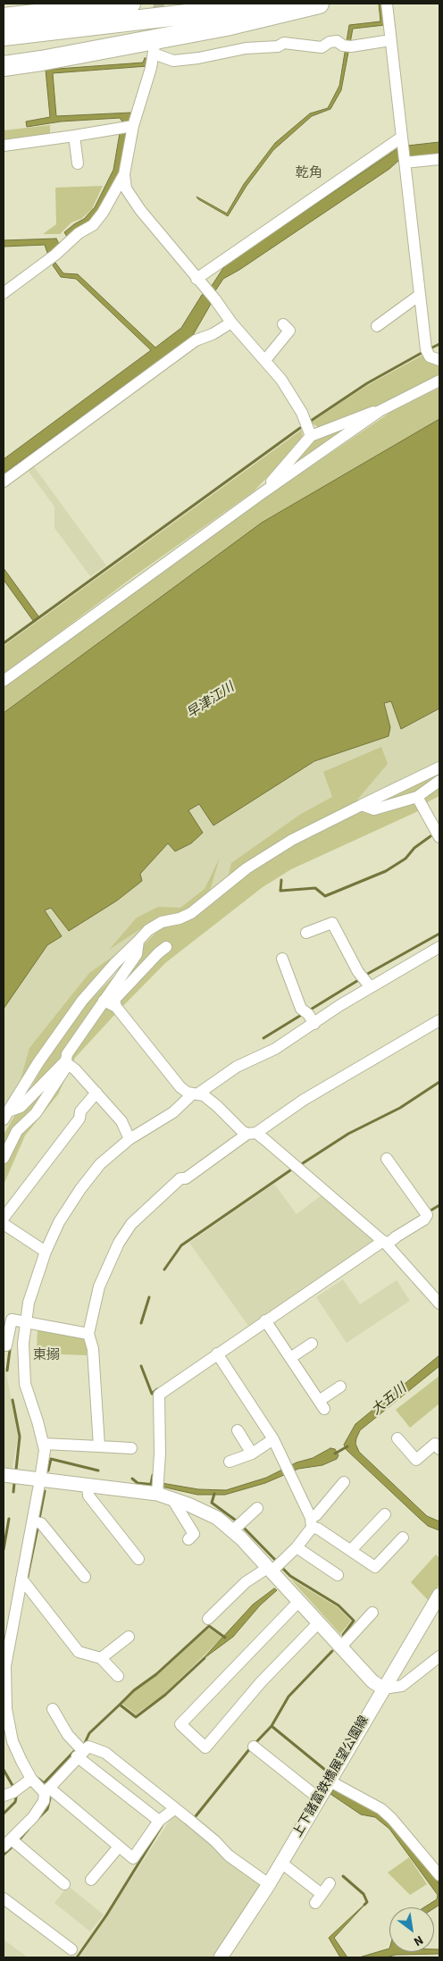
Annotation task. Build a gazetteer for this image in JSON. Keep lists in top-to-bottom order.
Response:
{
  "streets": {
    "street": ["上下諸富鉄橋展望公園線"]
  },
  "districts": ["乾角", "東搦"],
  "water": ["早津江川", "大五川"],
  "north": "bottom right"
}
